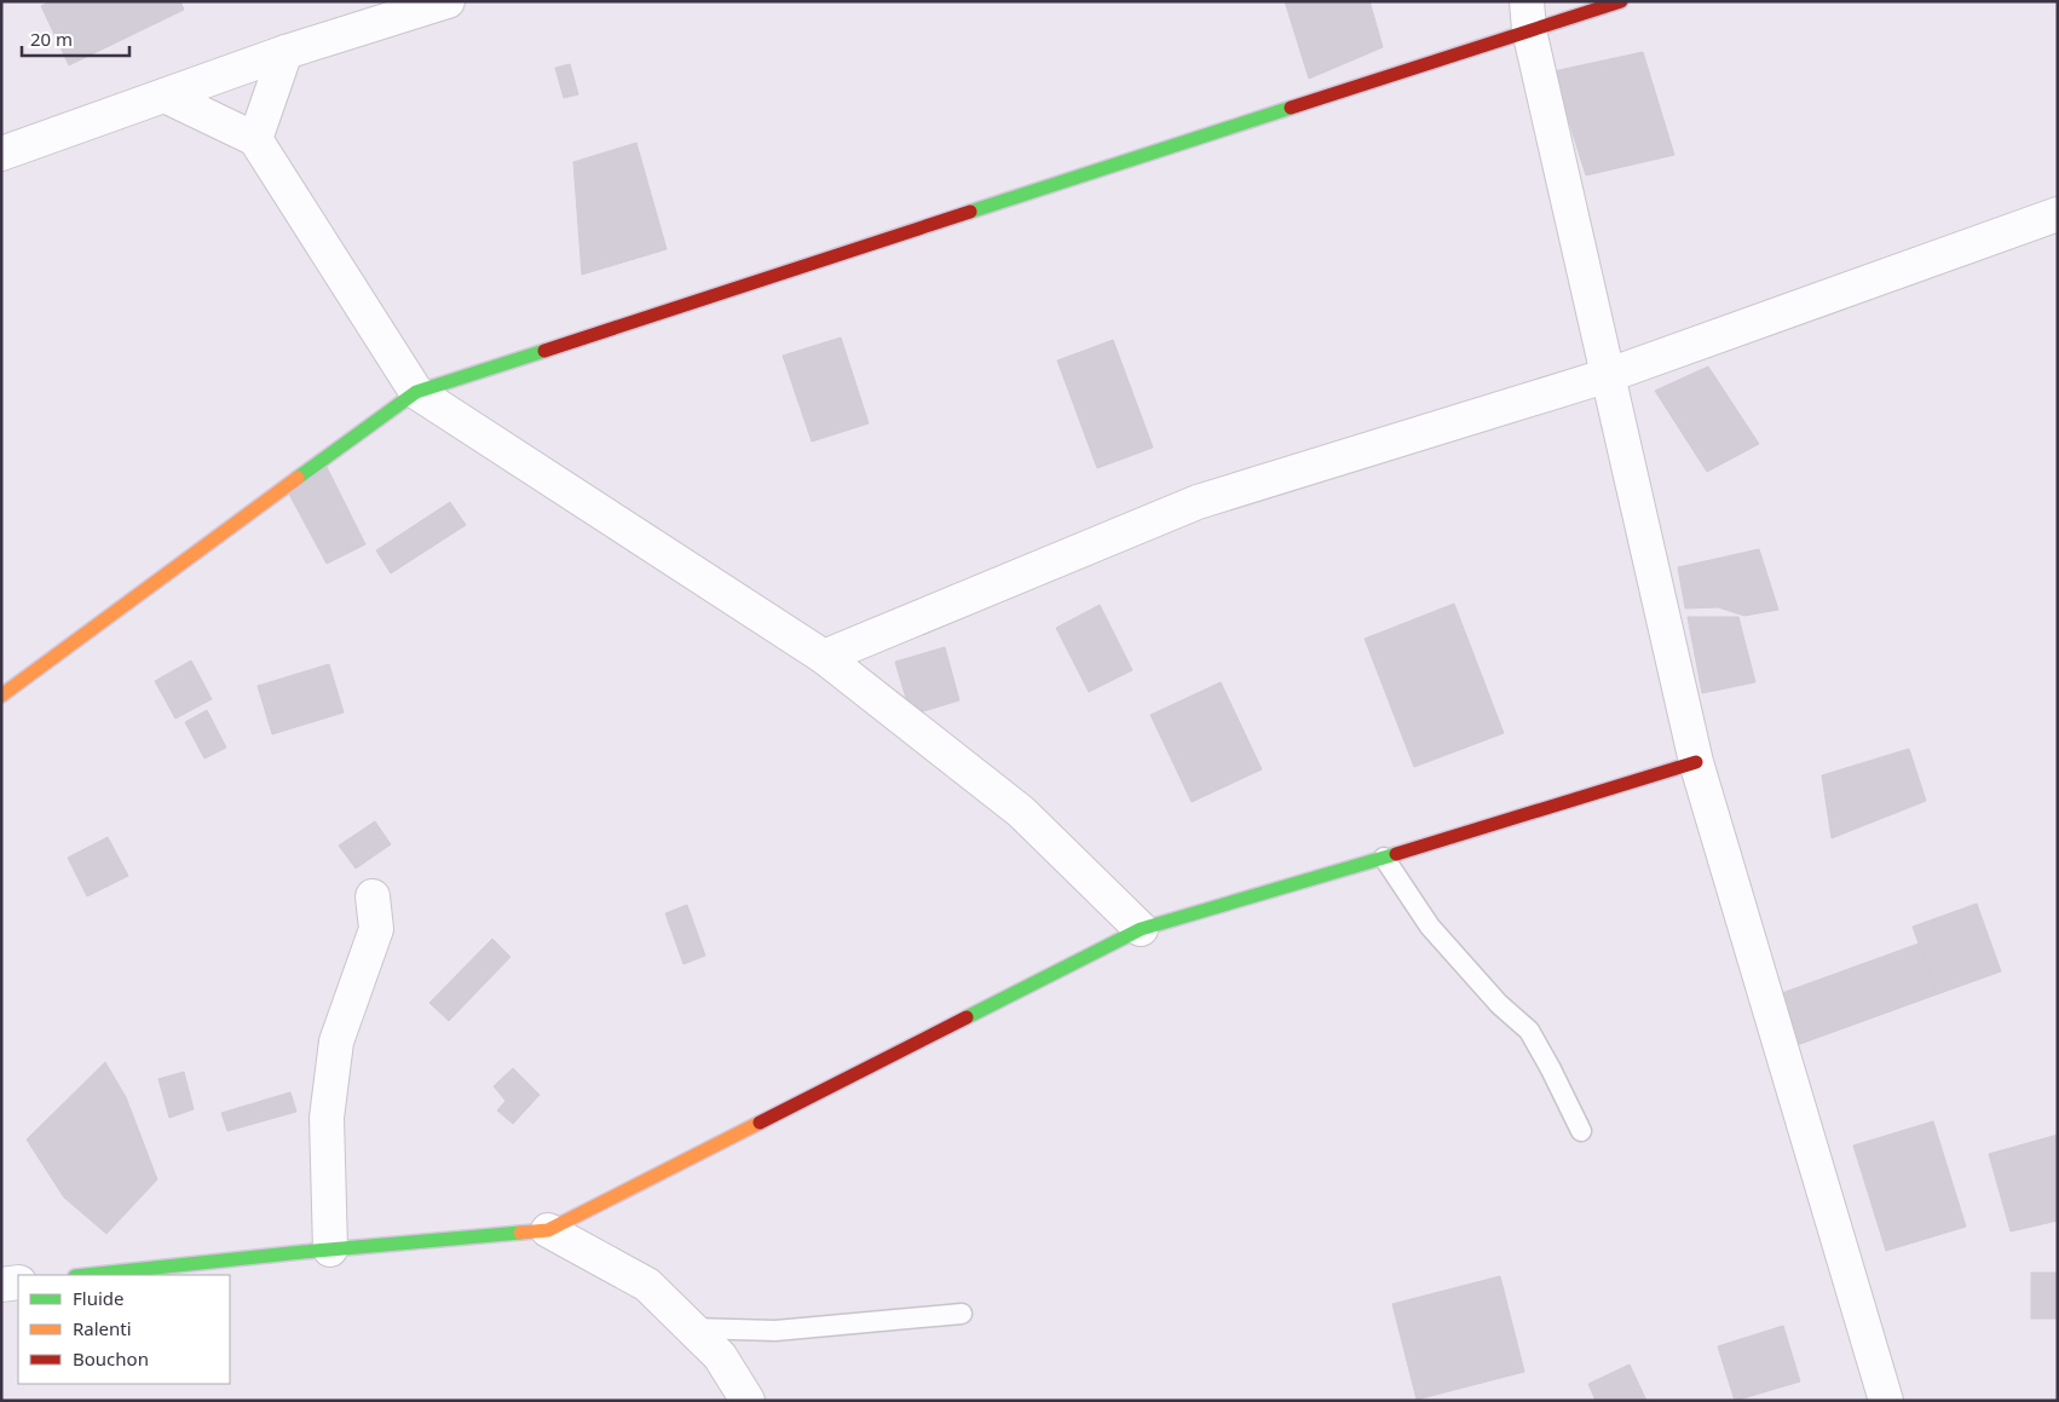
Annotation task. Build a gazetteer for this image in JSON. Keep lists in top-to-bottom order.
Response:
{
  "legend": ["Fluide", "Ralenti", "Bouchon"],
  "scale_bar": "20 m"
}
